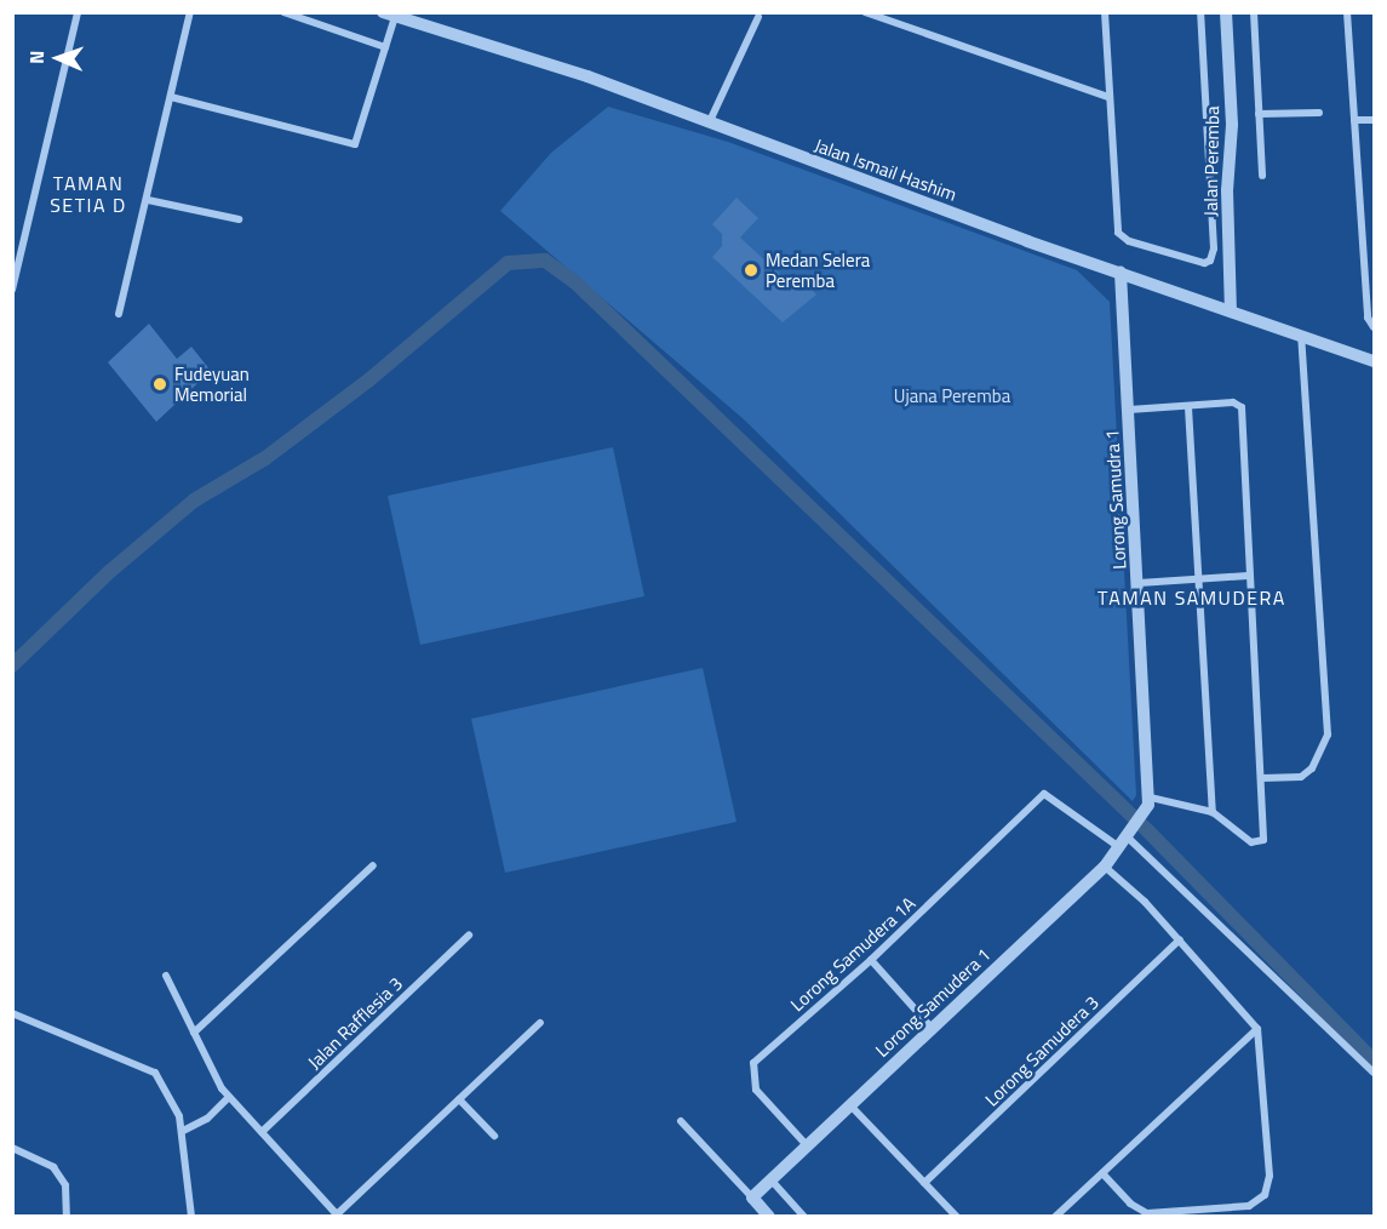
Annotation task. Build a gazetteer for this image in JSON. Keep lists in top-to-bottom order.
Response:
{
  "streets": {
    "street": [
      "Jalan Peremba",
      "Jalan Ismail Hashim",
      "Lorong Samudra 1",
      "Lorong Samudera 1A",
      "Lorong Samudera 1",
      "Jalan Rafflesia 3",
      "Lorong Samudera 3"
    ]
  },
  "crossings": [
    ["Jalan Peremba", "Jalan Ismail Hashim"],
    ["Jalan Ismail Hashim", "Lorong Samudra 1"],
    ["Lorong Samudra 1", "Lorong Samudera 1"],
    ["Lorong Samudera 1A", "Lorong Samudera 1"]
  ],
  "districts": ["TAMAN SETIA D", "TAMAN SAMUDERA"],
  "parks": ["Ujana Peremba"],
  "places": ["Medan Selera Peremba", "Fudeyuan Memorial"],
  "north": "left"
}
